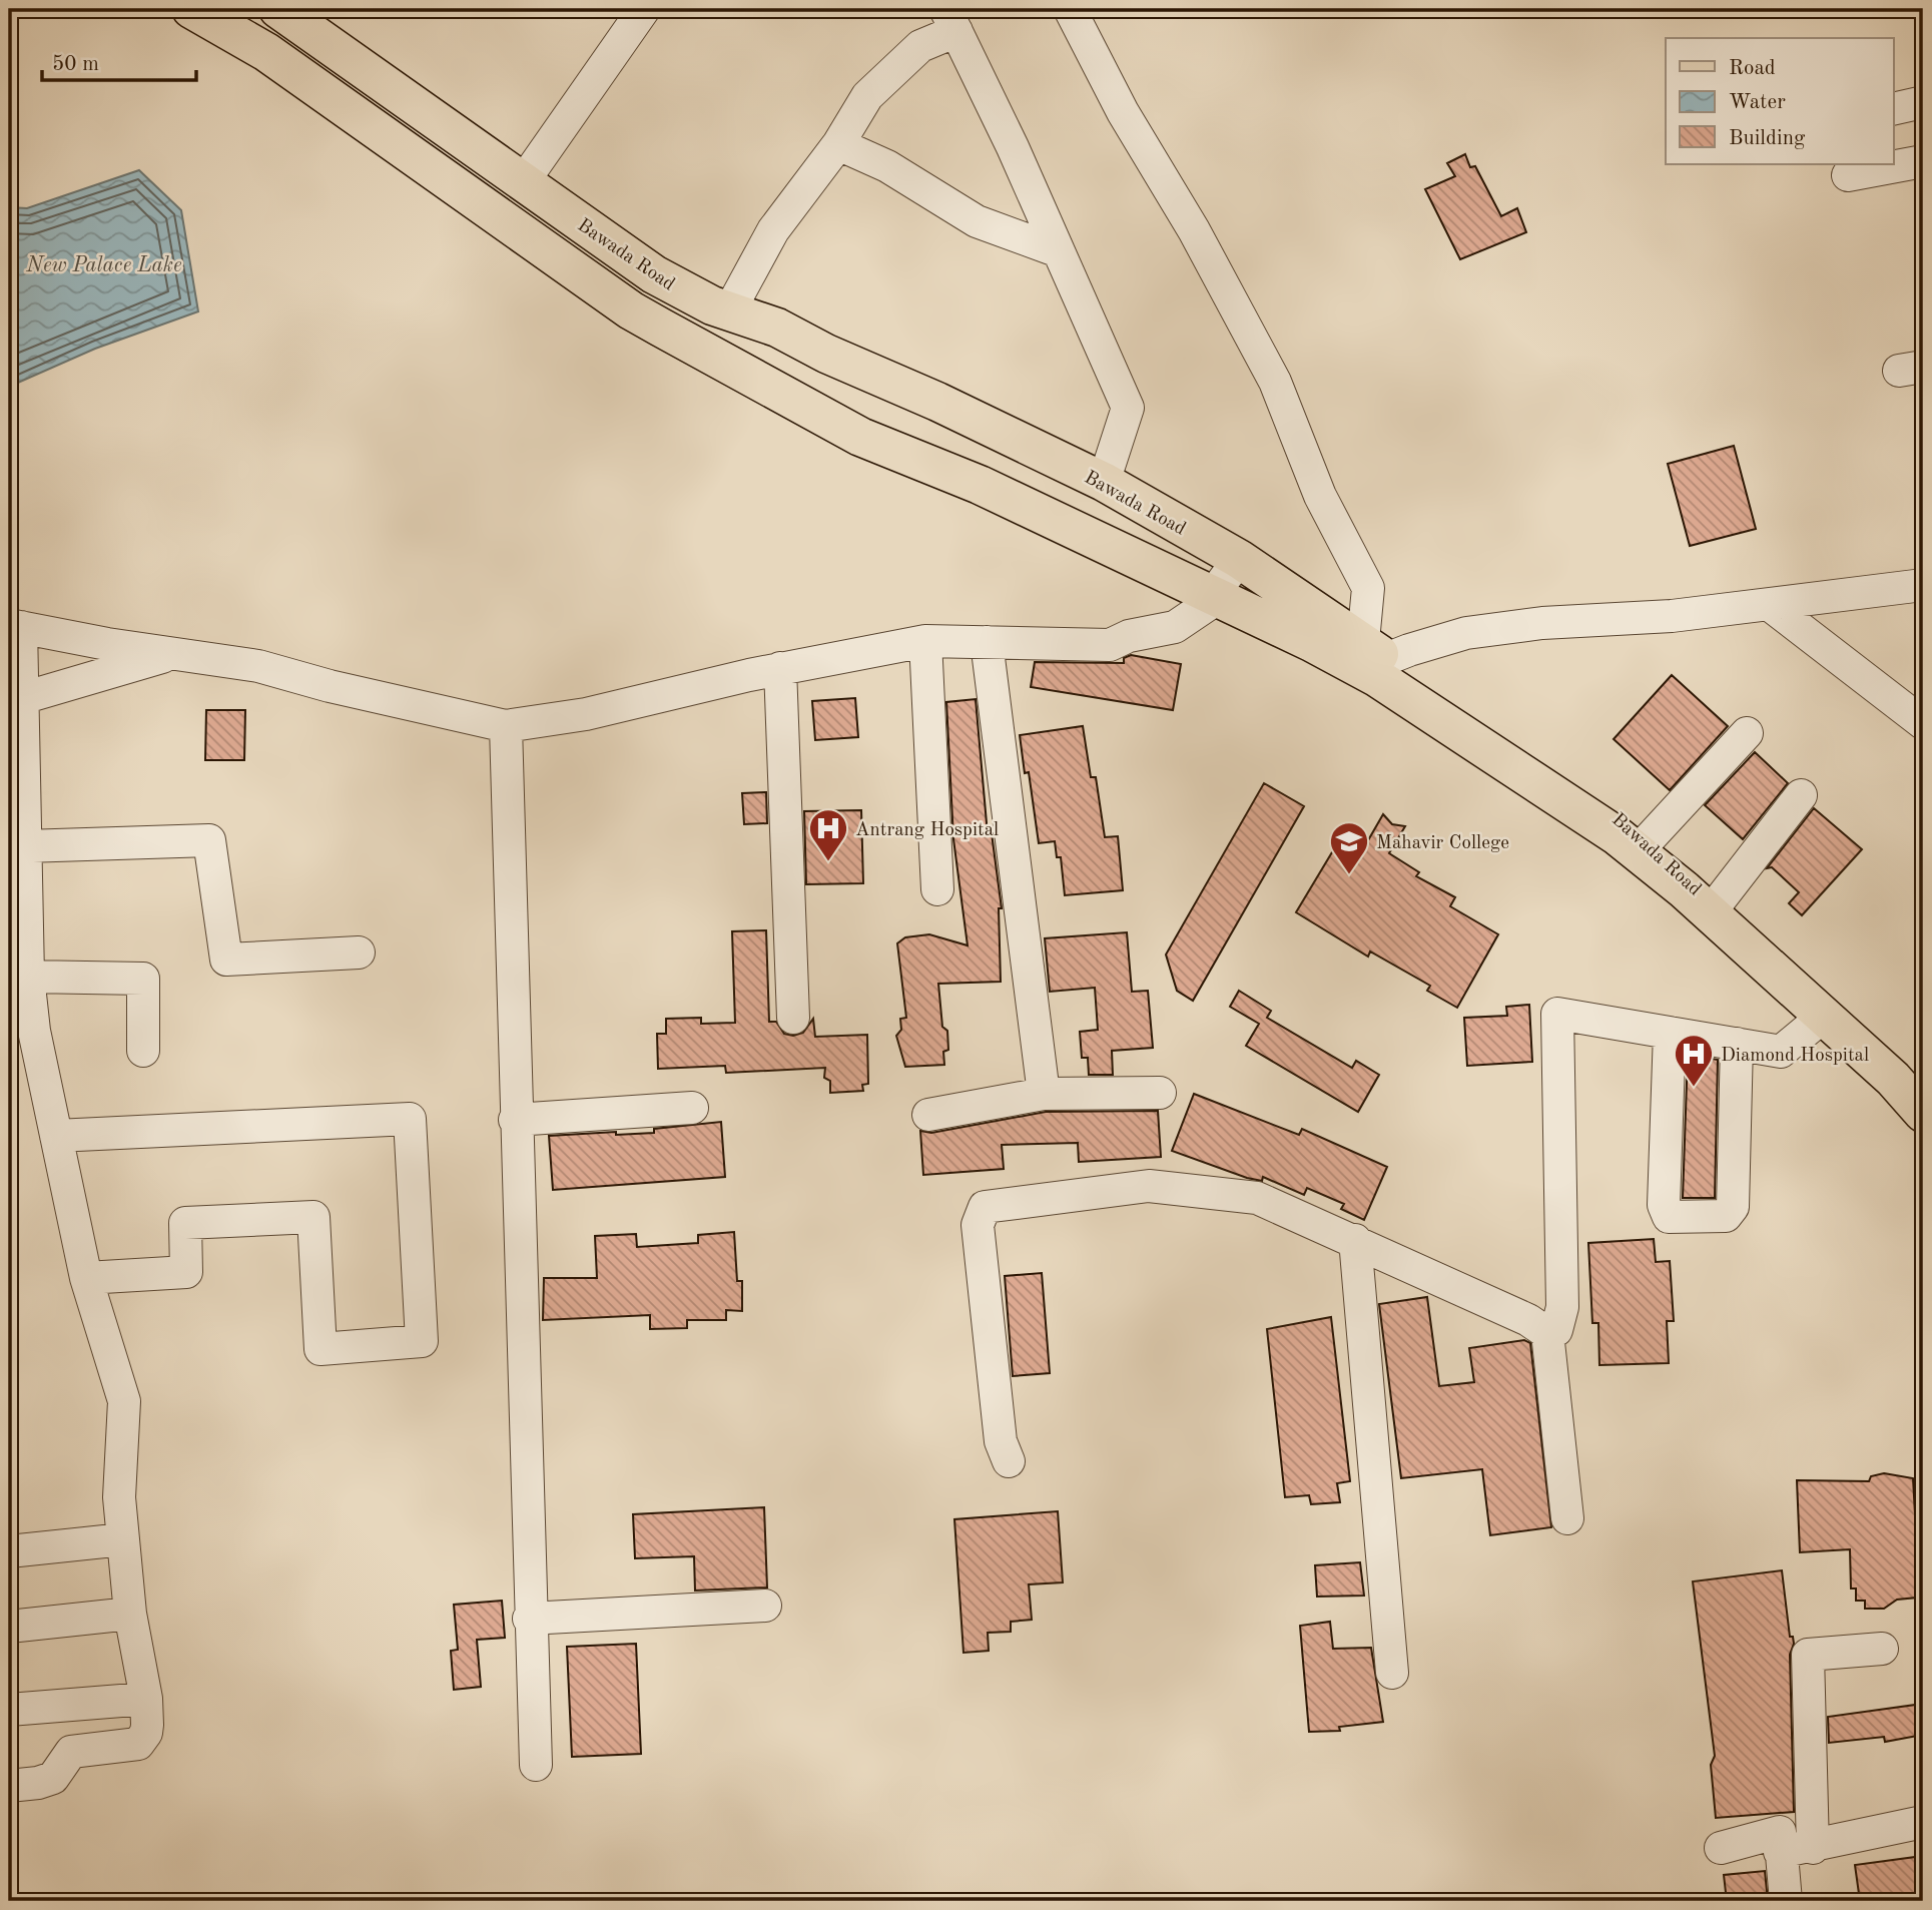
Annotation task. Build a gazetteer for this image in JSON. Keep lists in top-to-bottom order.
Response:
{
  "streets": {
    "main road": ["Bawada Road"]
  },
  "water": ["New Palace Lake"],
  "places": {
    "hospital": ["Antrang Hospital", "Diamond Hospital"],
    "school or university": ["Mahavir College"]
  },
  "legend": ["Road", "Water", "Building"],
  "scale_bar": "50 m"
}
